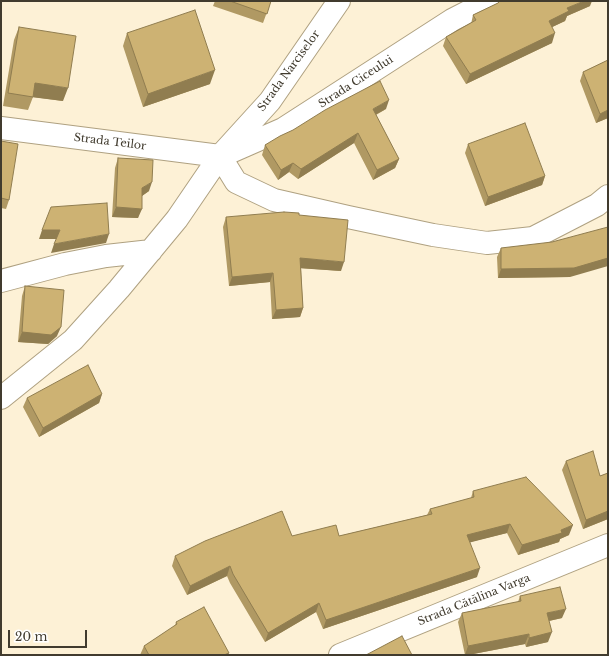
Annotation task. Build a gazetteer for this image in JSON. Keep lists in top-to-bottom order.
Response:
{
  "streets": {
    "street": [
      "Strada Narciselor",
      "Strada Ciceului",
      "Strada Teilor",
      "Strada Cătălina Varga"
    ]
  },
  "crossings": [
    ["Strada Narciselor", "Strada Ciceului"],
    ["Strada Narciselor", "Strada Teilor"],
    ["Strada Ciceului", "Strada Teilor"]
  ],
  "scale_bar": "20 m"
}
